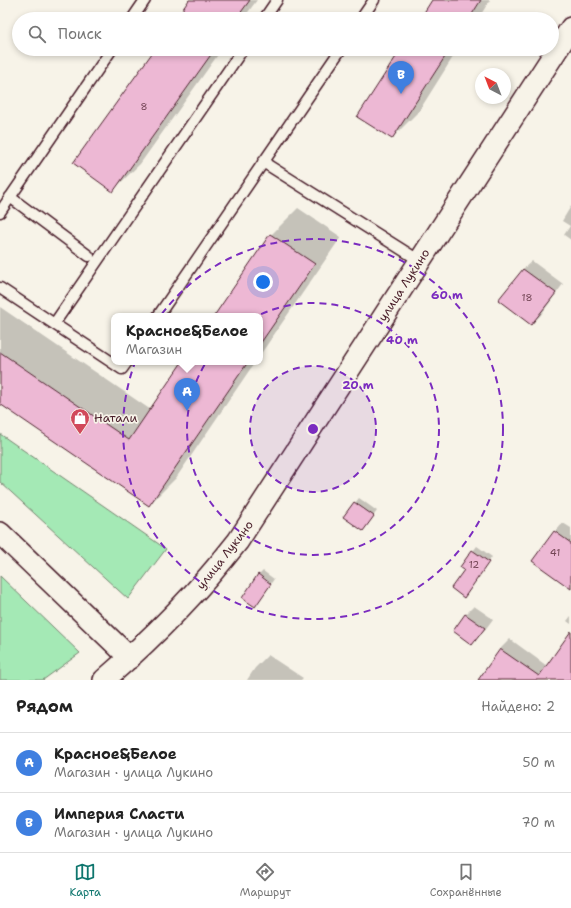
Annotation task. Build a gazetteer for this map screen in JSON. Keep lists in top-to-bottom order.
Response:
{
  "streets": {
    "street": ["улица Лукино"]
  },
  "places": {
    "shop": ["Натали"]
  },
  "house_numbers": [
    "8",
    "18",
    "41",
    "12"
  ],
  "north": "top left",
  "page": {
    "search": "Поиск",
    "pins": ["B", "A"],
    "popup": ["Красное&Белое", "Магазин"],
    "heading": ["Рядом", "Найдено: 2"],
    "list": [
      {
        "mark": "A",
        "name": "Красное&Белое",
        "note": "Магазин · улица Лукино",
        "value": "50 m"
      },
      {
        "mark": "B",
        "name": "Империя Сласти",
        "note": "Магазин · улица Лукино",
        "value": "70 m"
      }
    ],
    "nav": ["Карта", "Маршрут", "Сохранённые"]
  },
  "rings": ["60 m", "40 m", "20 m"]
}
